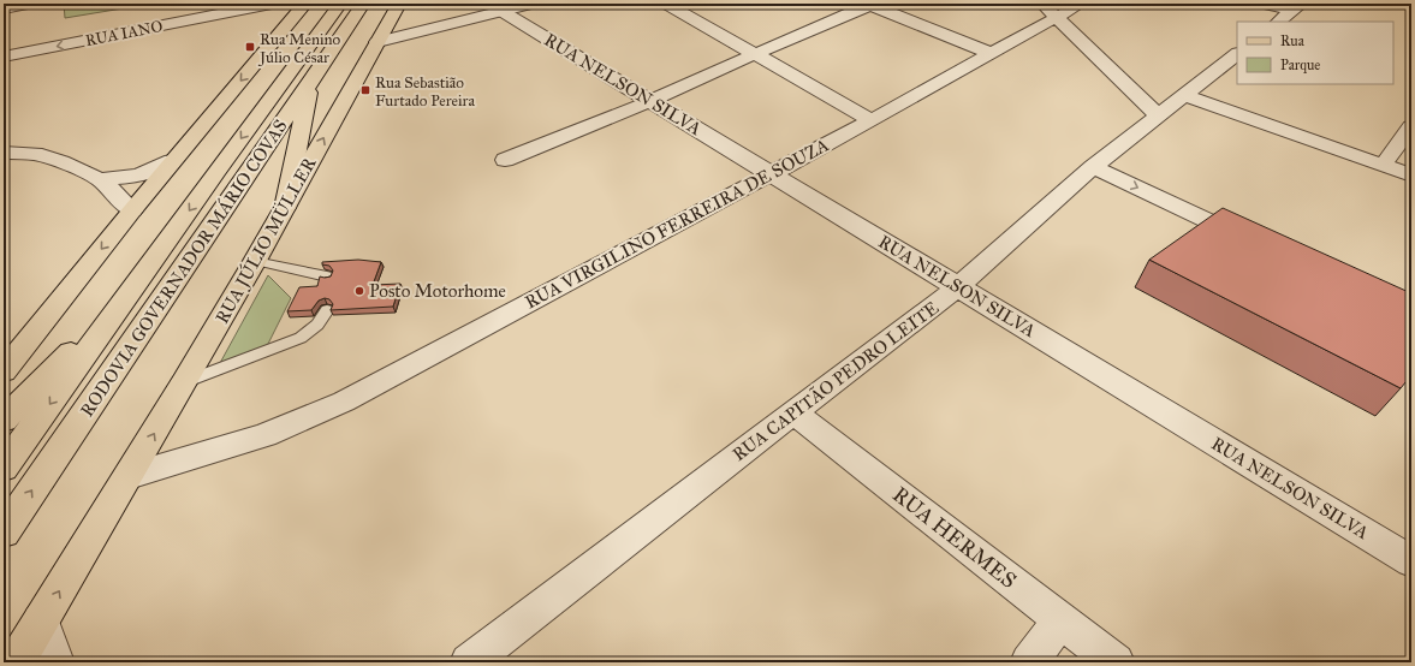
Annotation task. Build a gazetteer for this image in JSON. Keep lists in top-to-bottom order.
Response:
{
  "streets": {
    "main road": ["RUA JÚLIO MÜLLER", "RODOVIA GOVERNADOR MÁRIO COVAS"],
    "street": [
      "RUA IANO",
      "RUA NELSON SILVA",
      "RUA VIRGILINO FERREIRA DE SOUZA",
      "RUA CAPITÃO PEDRO LEITE",
      "RUA HERMES"
    ]
  },
  "crossings": [
    ["RUA NELSON SILVA", "RUA VIRGILINO FERREIRA DE SOUZA"],
    ["RUA NELSON SILVA", "RUA CAPITÃO PEDRO LEITE"],
    ["RUA VIRGILINO FERREIRA DE SOUZA", "RUA JÚLIO MÜLLER"],
    ["RUA CAPITÃO PEDRO LEITE", "RUA HERMES"]
  ],
  "places": {
    "transit": ["Rua Menino Júlio César", "Rua Sebastião Furtado Pereira"],
    "other": ["Posto Motorhome"]
  },
  "legend": ["Rua", "Parque"]
}
